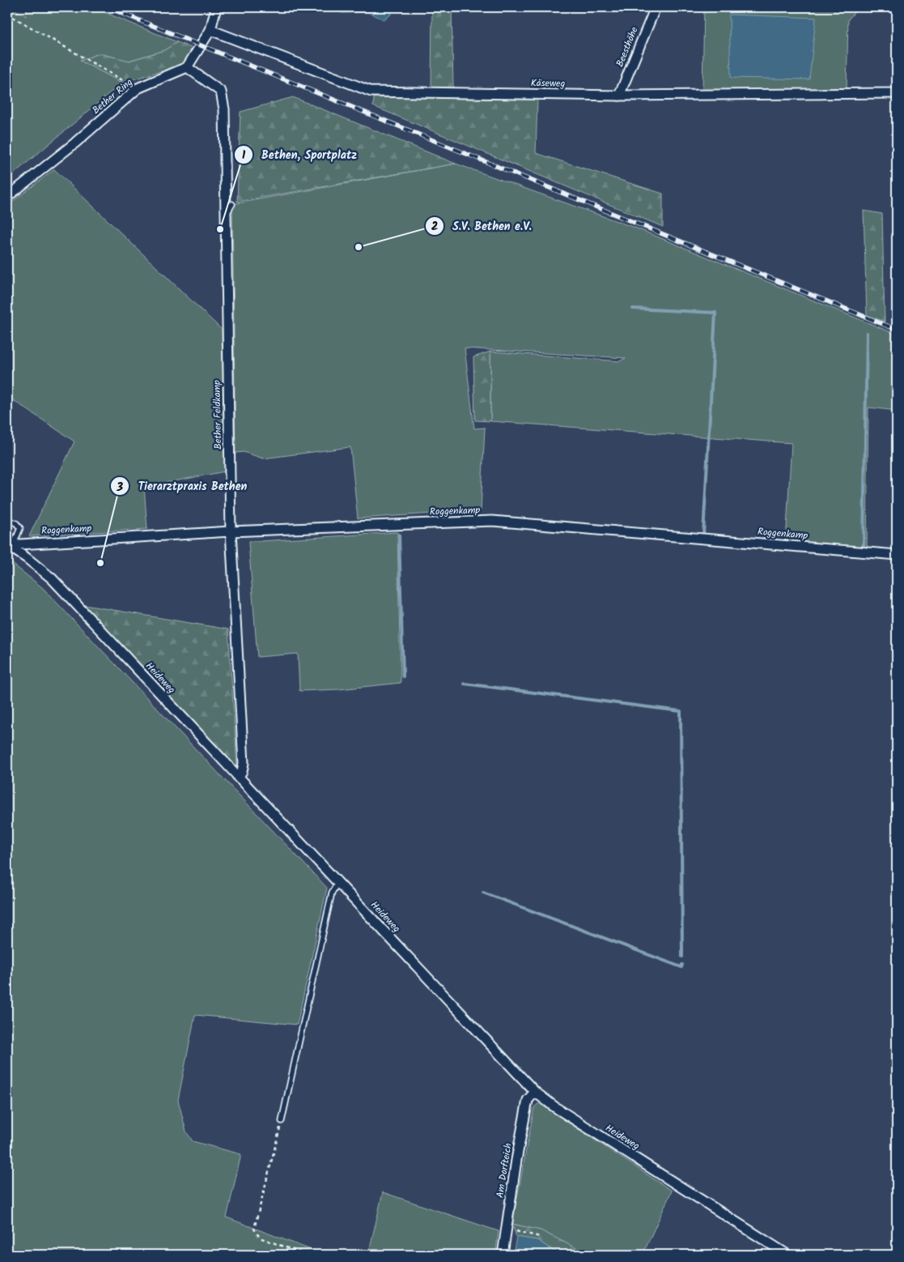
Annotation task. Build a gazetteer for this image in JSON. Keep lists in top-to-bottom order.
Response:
{
  "streets": {
    "street": [
      "Beesthöhe",
      "Käseweg",
      "Bether Ring",
      "Bether Feldkamp",
      "Roggenkamp",
      "Heideweg",
      "Am Dorfteich"
    ]
  },
  "crossings": [
    ["Beesthöhe", "Käseweg"],
    ["Bether Ring", "Bether Feldkamp"],
    ["Bether Feldkamp", "Roggenkamp"],
    ["Bether Feldkamp", "Heideweg"],
    ["Roggenkamp", "Heideweg"],
    ["Heideweg", "Am Dorfteich"]
  ],
  "places": ["Bethen, Sportplatz", "S.V. Bethen e.V.", "Tierarztpraxis Bethen"]
}
